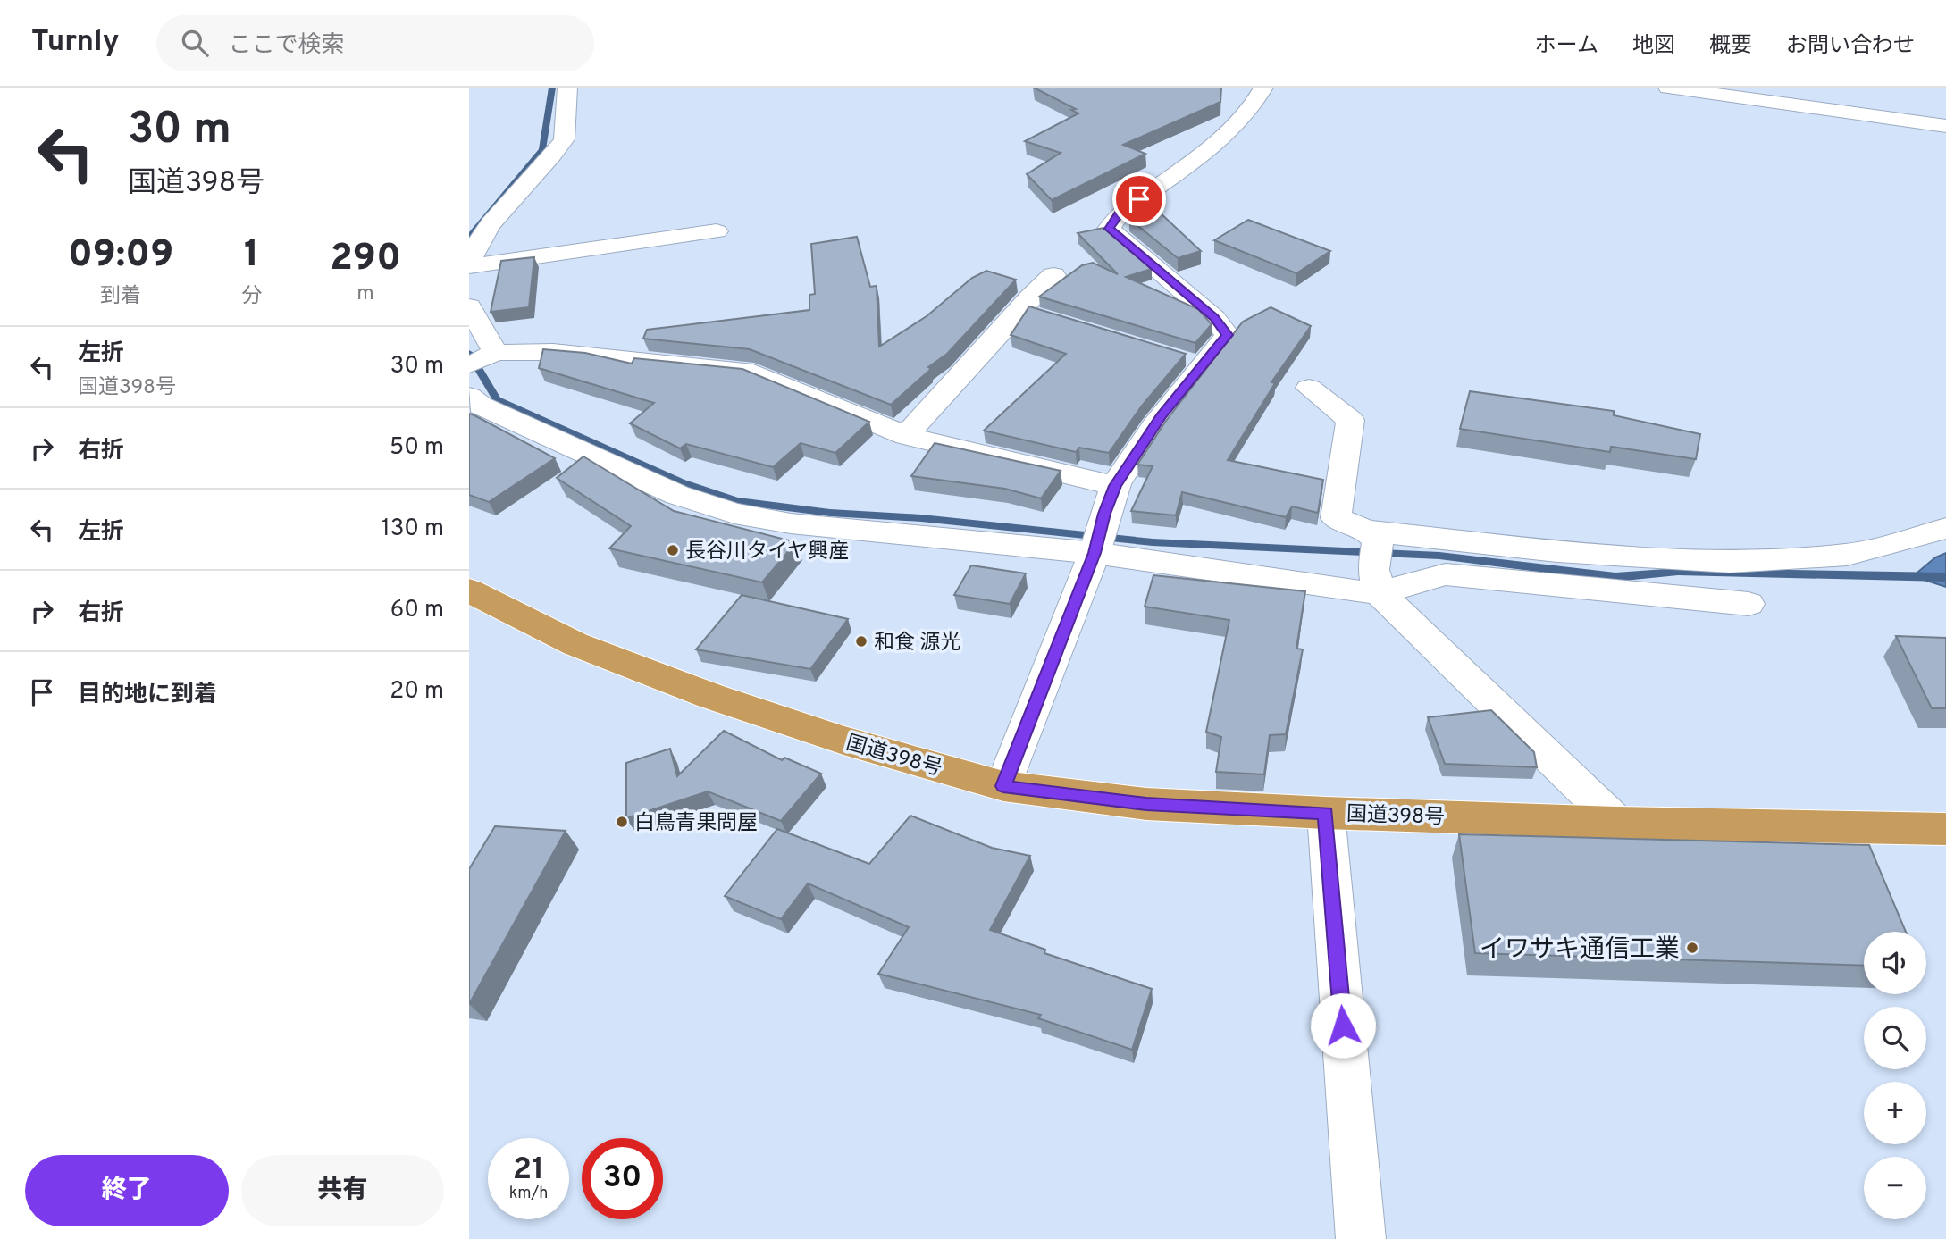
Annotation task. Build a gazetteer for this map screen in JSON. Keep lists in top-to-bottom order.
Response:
{
  "streets": {
    "highway": ["国道398号"]
  },
  "places": [
    "長谷川タイヤ興産",
    "和食 源光",
    "白鳥青果問屋",
    "イワサキ通信工業"
  ],
  "page": {
    "header": "Turnly",
    "search": "ここで検索",
    "nav": [
      "ホーム",
      "地図",
      "概要",
      "お問い合わせ"
    ],
    "turn": ["30 m", "国道398号"],
    "eta": [
      "09:09",
      "到着",
      "1",
      "分",
      "290",
      "m"
    ],
    "list": [
      {
        "name": "左折",
        "note": "国道398号",
        "value": "30 m"
      },
      {
        "name": "右折",
        "value": "50 m"
      },
      {
        "name": "左折",
        "value": "130 m"
      },
      {
        "name": "右折",
        "value": "60 m"
      },
      {
        "name": "目的地に到着",
        "value": "20 m"
      }
    ],
    "map_buttons": ["+", "−"],
    "speed": "21 km/h",
    "limit": "30",
    "buttons": ["終了", "共有"]
  }
}
